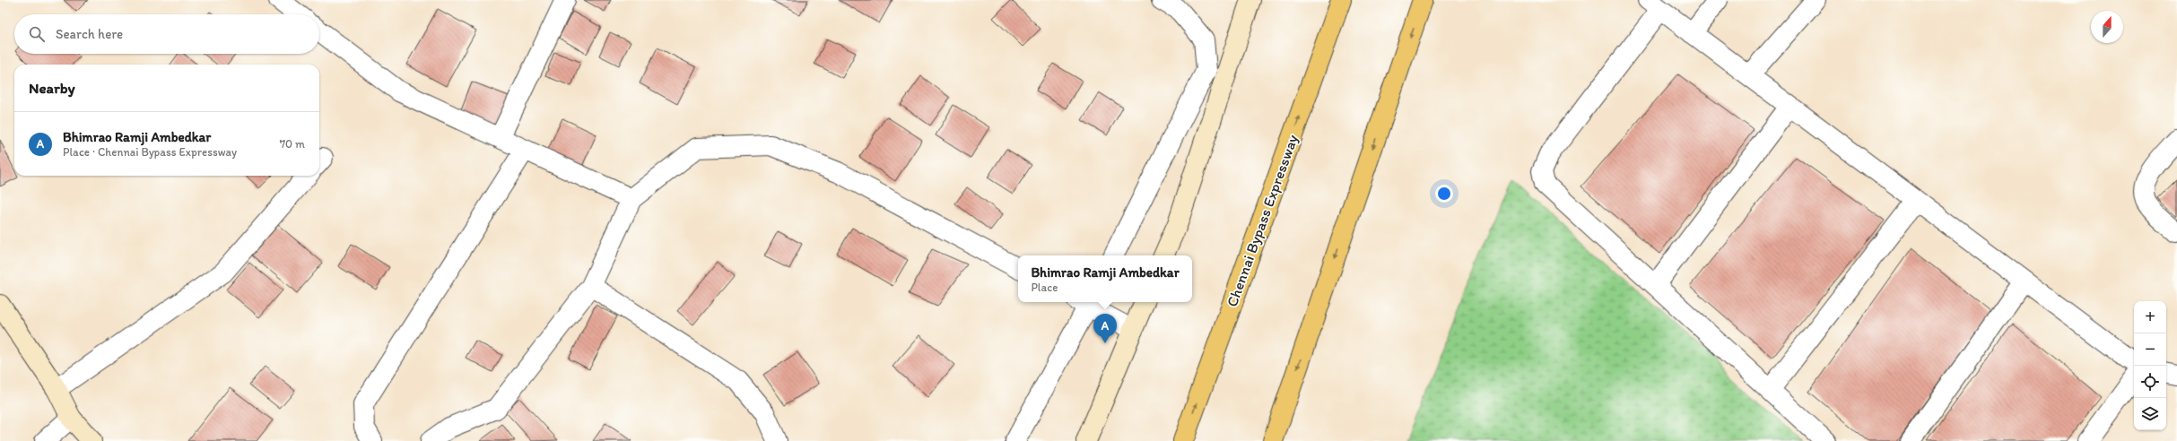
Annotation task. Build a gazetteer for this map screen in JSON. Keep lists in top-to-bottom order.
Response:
{
  "streets": {
    "highway": ["Chennai Bypass Expressway"]
  },
  "north": "top",
  "page": {
    "search": "Search here",
    "heading": "Nearby",
    "list": [
      {
        "mark": "A",
        "name": "Bhimrao Ramji Ambedkar",
        "note": "Place · Chennai Bypass Expressway",
        "value": "70 m"
      }
    ],
    "popup": ["Bhimrao Ramji Ambedkar", "Place"],
    "map_buttons": ["+", "−"],
    "pins": "A"
  }
}
